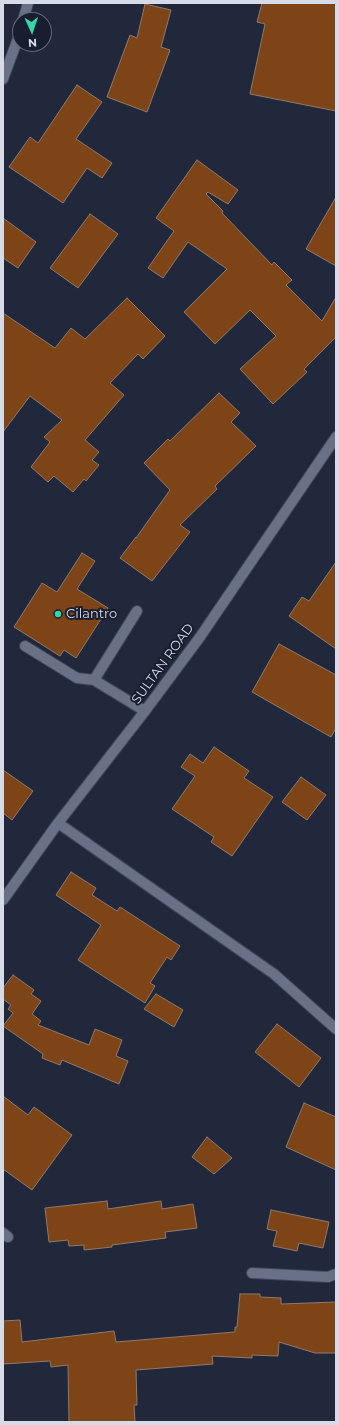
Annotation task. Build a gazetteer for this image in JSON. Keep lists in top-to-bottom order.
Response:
{
  "streets": {
    "street": ["SULTAN ROAD"]
  },
  "places": ["Cilantro"],
  "north": "bottom"
}
